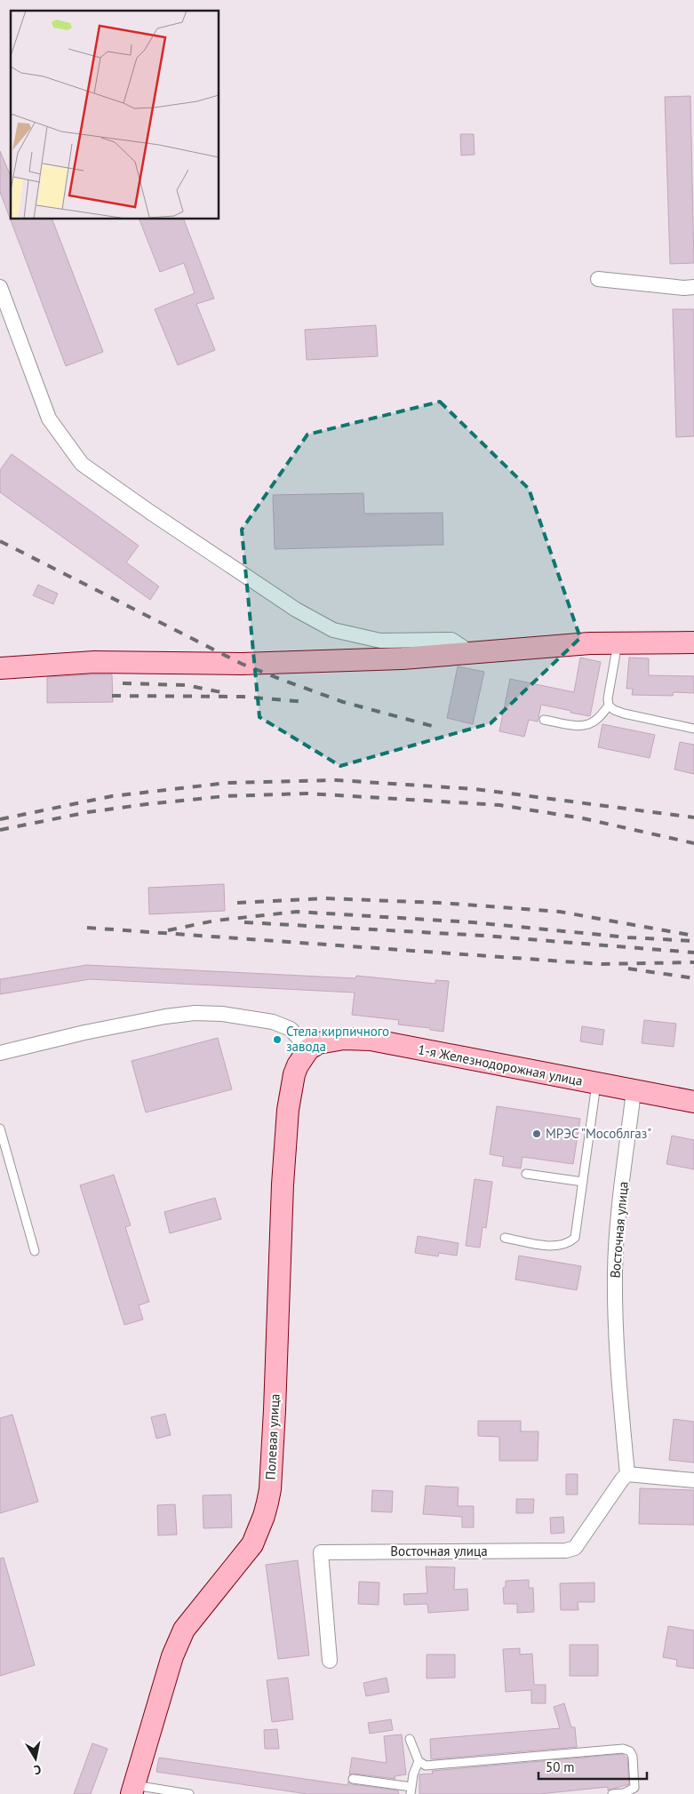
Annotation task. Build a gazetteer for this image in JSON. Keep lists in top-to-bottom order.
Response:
{
  "streets": {
    "main road": ["1-я Железнодорожная улица", "Полевая улица"],
    "street": ["Восточная улица"]
  },
  "crossings": [
    ["1-я Железнодорожная улица", "Восточная улица"],
    ["1-я Железнодорожная улица", "Полевая улица"]
  ],
  "places": ["Стела кирпичного завода", "МРЭС \"Мособлгаз\""],
  "scale_bar": "50 m",
  "north": "bottom"
}
